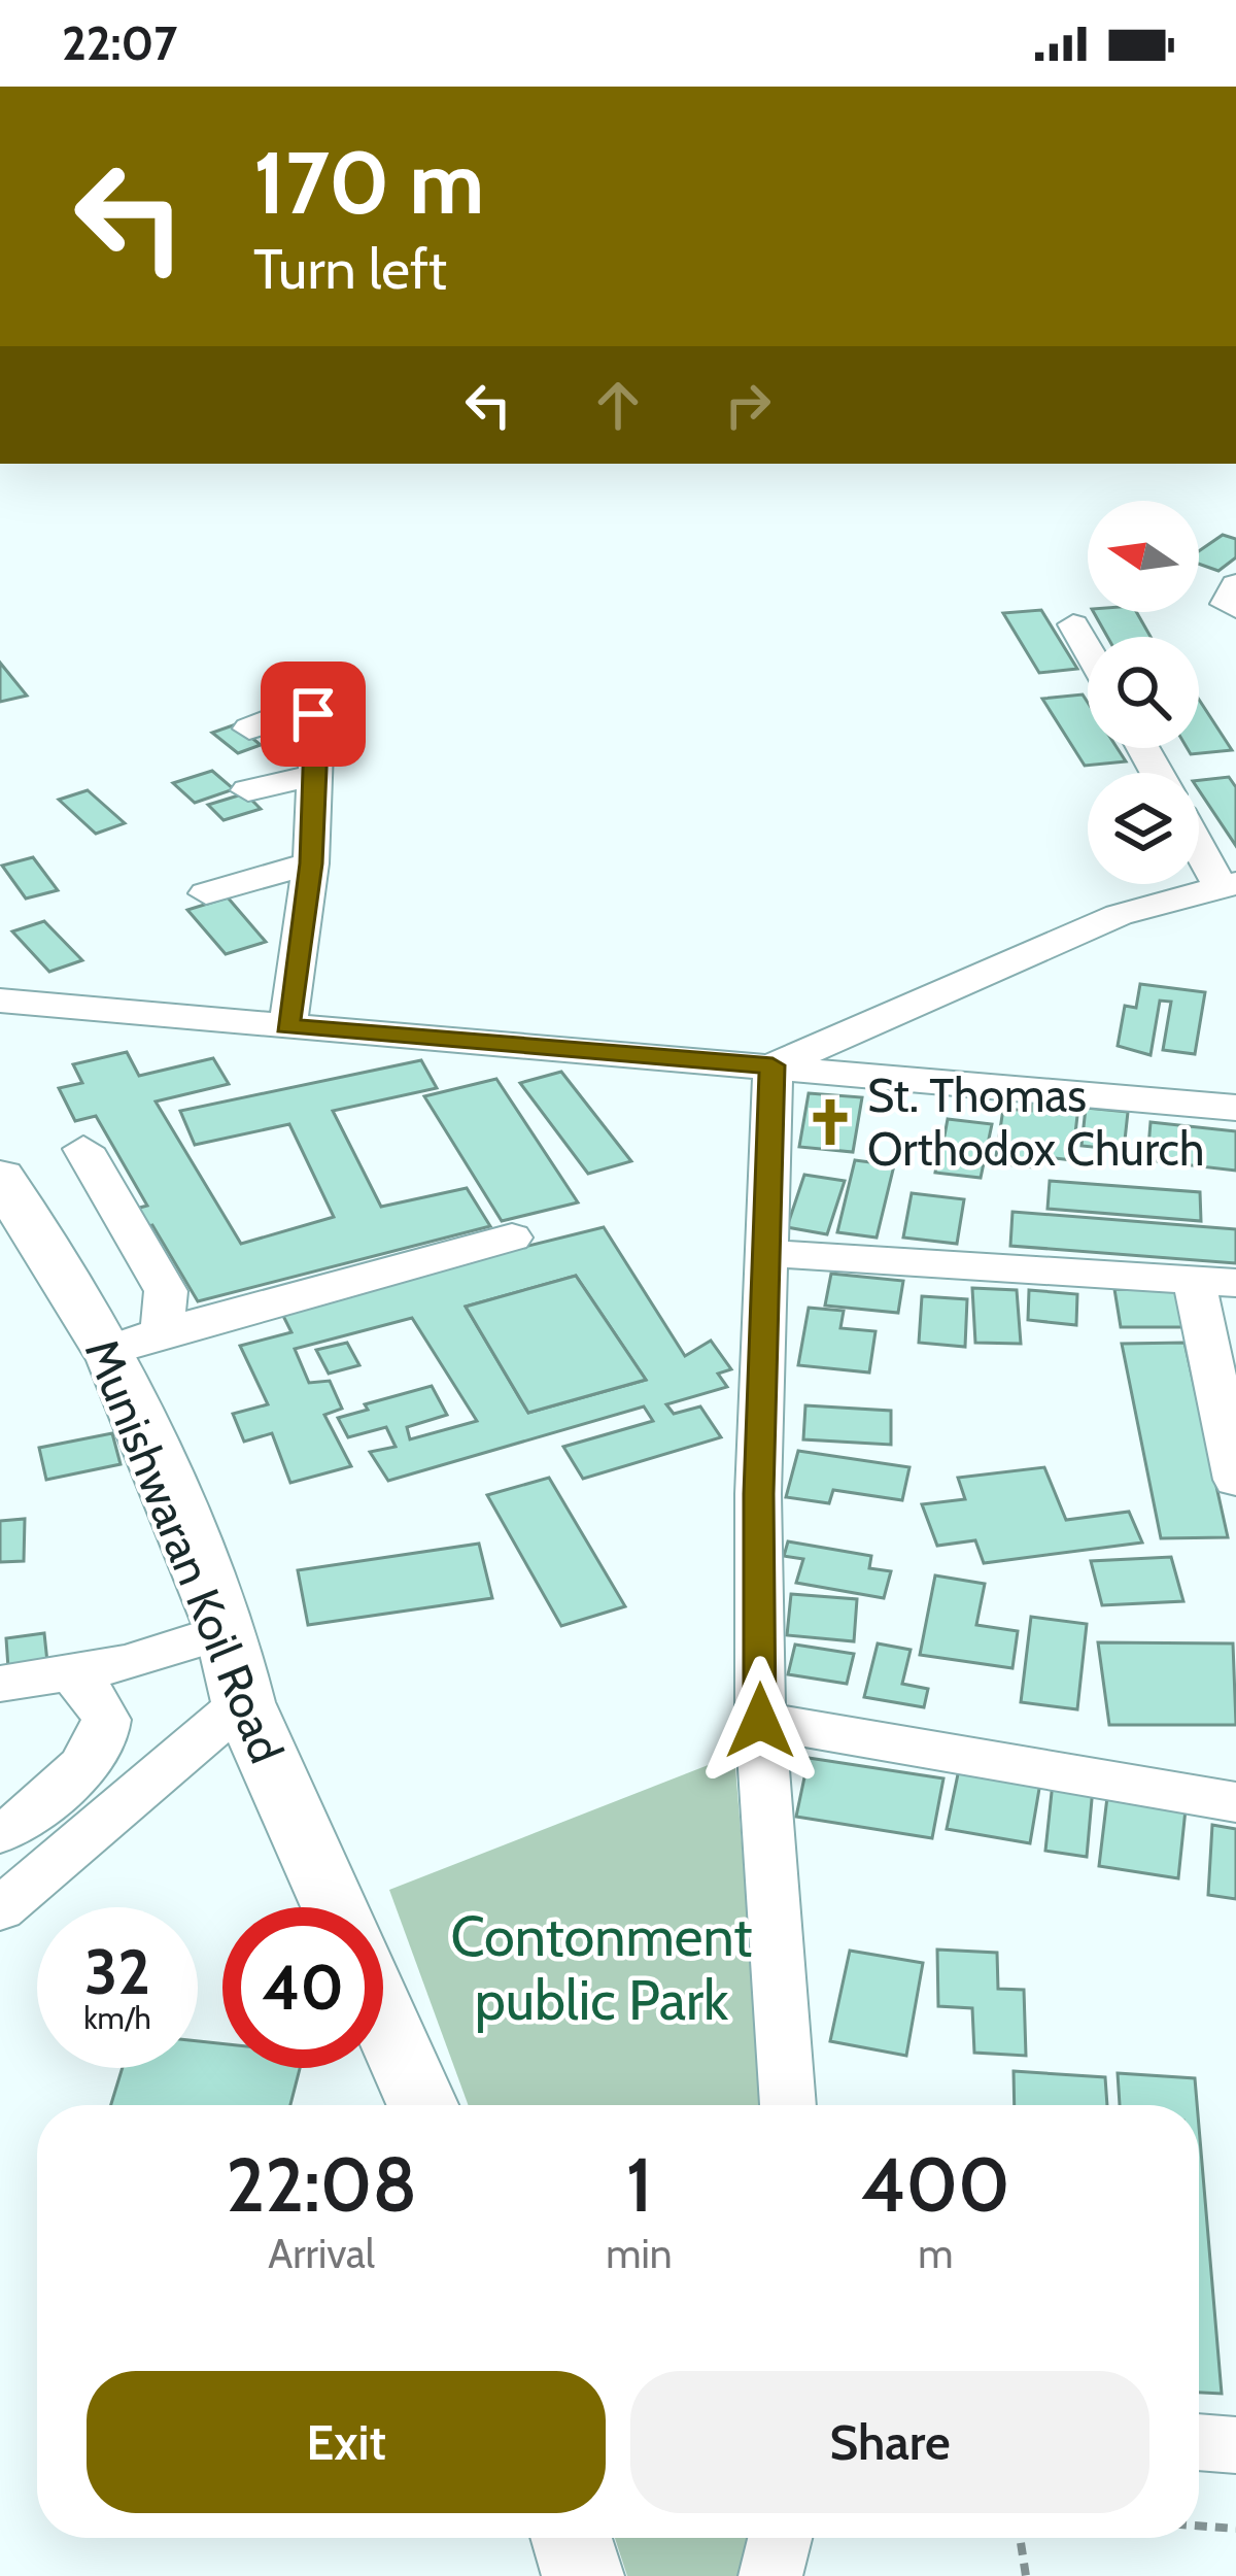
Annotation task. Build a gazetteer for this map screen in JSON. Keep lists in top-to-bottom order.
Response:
{
  "streets": {
    "main road": ["Munishwaran Koil Road"]
  },
  "parks": ["Contonment public Park"],
  "places": {
    "church": ["St. Thomas Orthodox Church"]
  },
  "north": "left",
  "page": {
    "status": "22:07",
    "turn": ["170 m", "Turn left"],
    "speed": "32 km/h",
    "limit": "40",
    "eta": [
      "22:08",
      "Arrival",
      "1",
      "min",
      "400",
      "m"
    ],
    "buttons": ["Exit", "Share"]
  }
}
